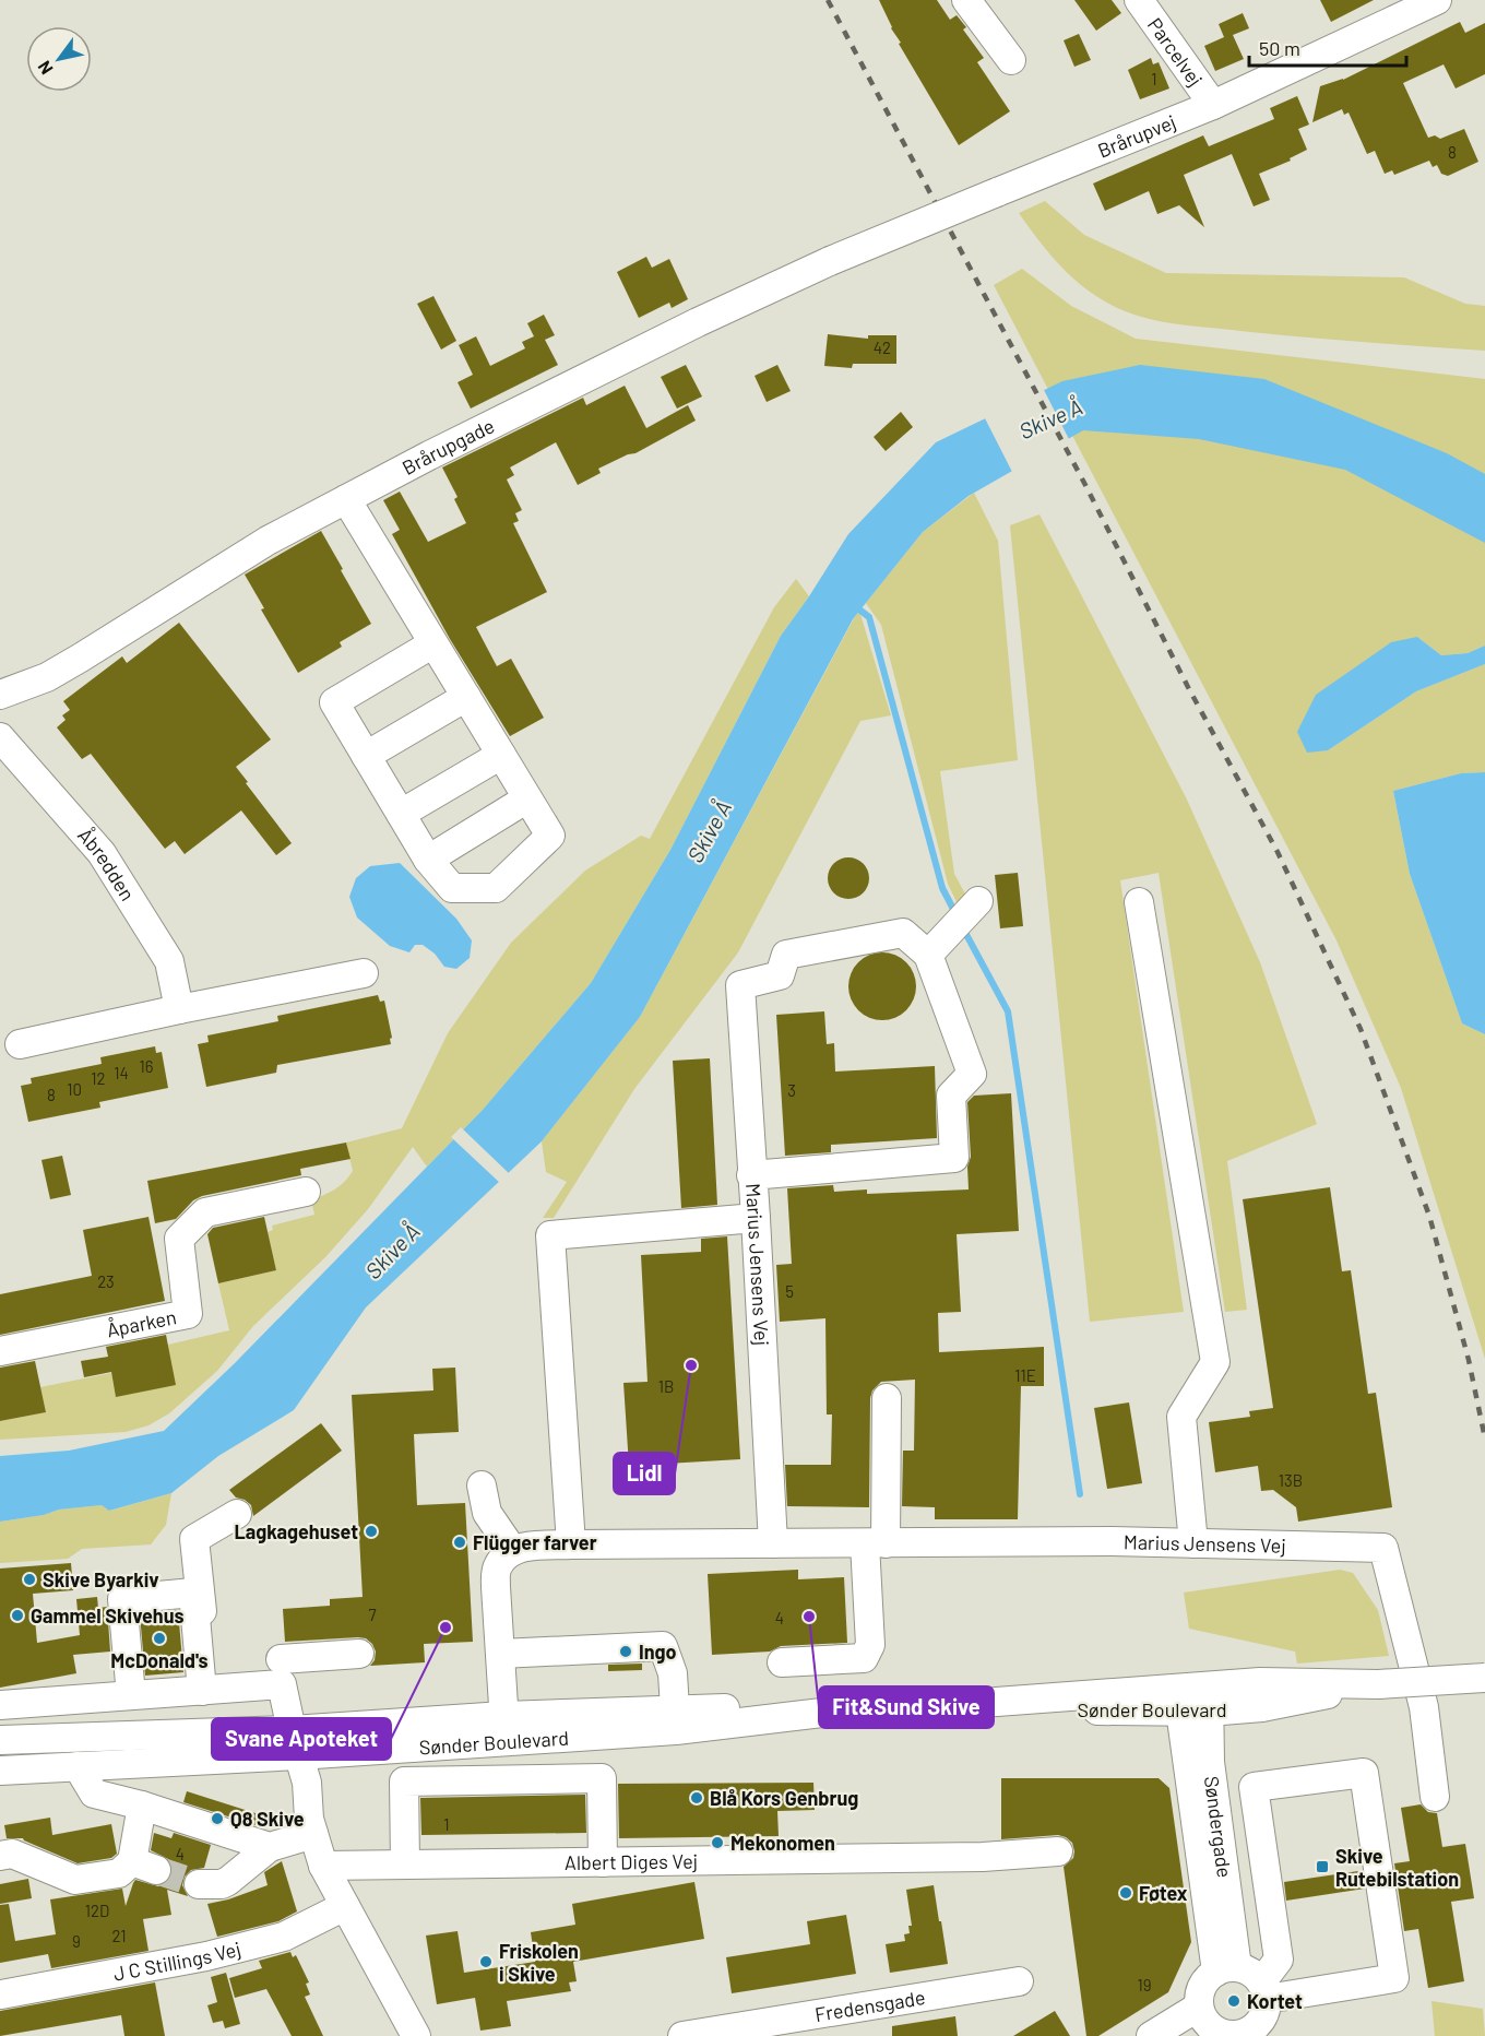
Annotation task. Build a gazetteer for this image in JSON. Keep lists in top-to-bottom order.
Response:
{
  "streets": {
    "street": [
      "Parcelvej",
      "Brårupvej",
      "Brårupgade",
      "Åbredden",
      "Marius Jensens Vej",
      "Åparken",
      "Sønder Boulevard",
      "Søndergade",
      "Albert Diges Vej",
      "J C Stillings Vej",
      "Fredensgade"
    ]
  },
  "crossings": [
    ["Parcelvej", "Brårupvej"],
    ["Brårupvej", "Brårupgade"],
    ["Sønder Boulevard", "Søndergade"]
  ],
  "water": ["Skive Å"],
  "places": {
    "other": [
      "Lidl",
      "Lagkagehuset",
      "Flügger farver",
      "Skive Byarkiv",
      "Gammel Skivehus",
      "Fit&Sund Skive",
      "Svane Apoteket",
      "McDonald's",
      "Ingo",
      "Blå Kors Genbrug",
      "Q8 Skive",
      "Mekonomen",
      "Føtex",
      "Friskolen i Skive",
      "Kortet"
    ],
    "transit": ["Skive Rutebilstation"]
  },
  "house_numbers": [
    "1",
    "8",
    "42",
    "16",
    "14",
    "12",
    "10",
    "3",
    "8",
    "23",
    "5",
    "11E",
    "1B",
    "13B",
    "7",
    "4",
    "1",
    "4",
    "12D",
    "21",
    "9",
    "19"
  ],
  "scale_bar": "50 m",
  "north": "bottom left"
}
